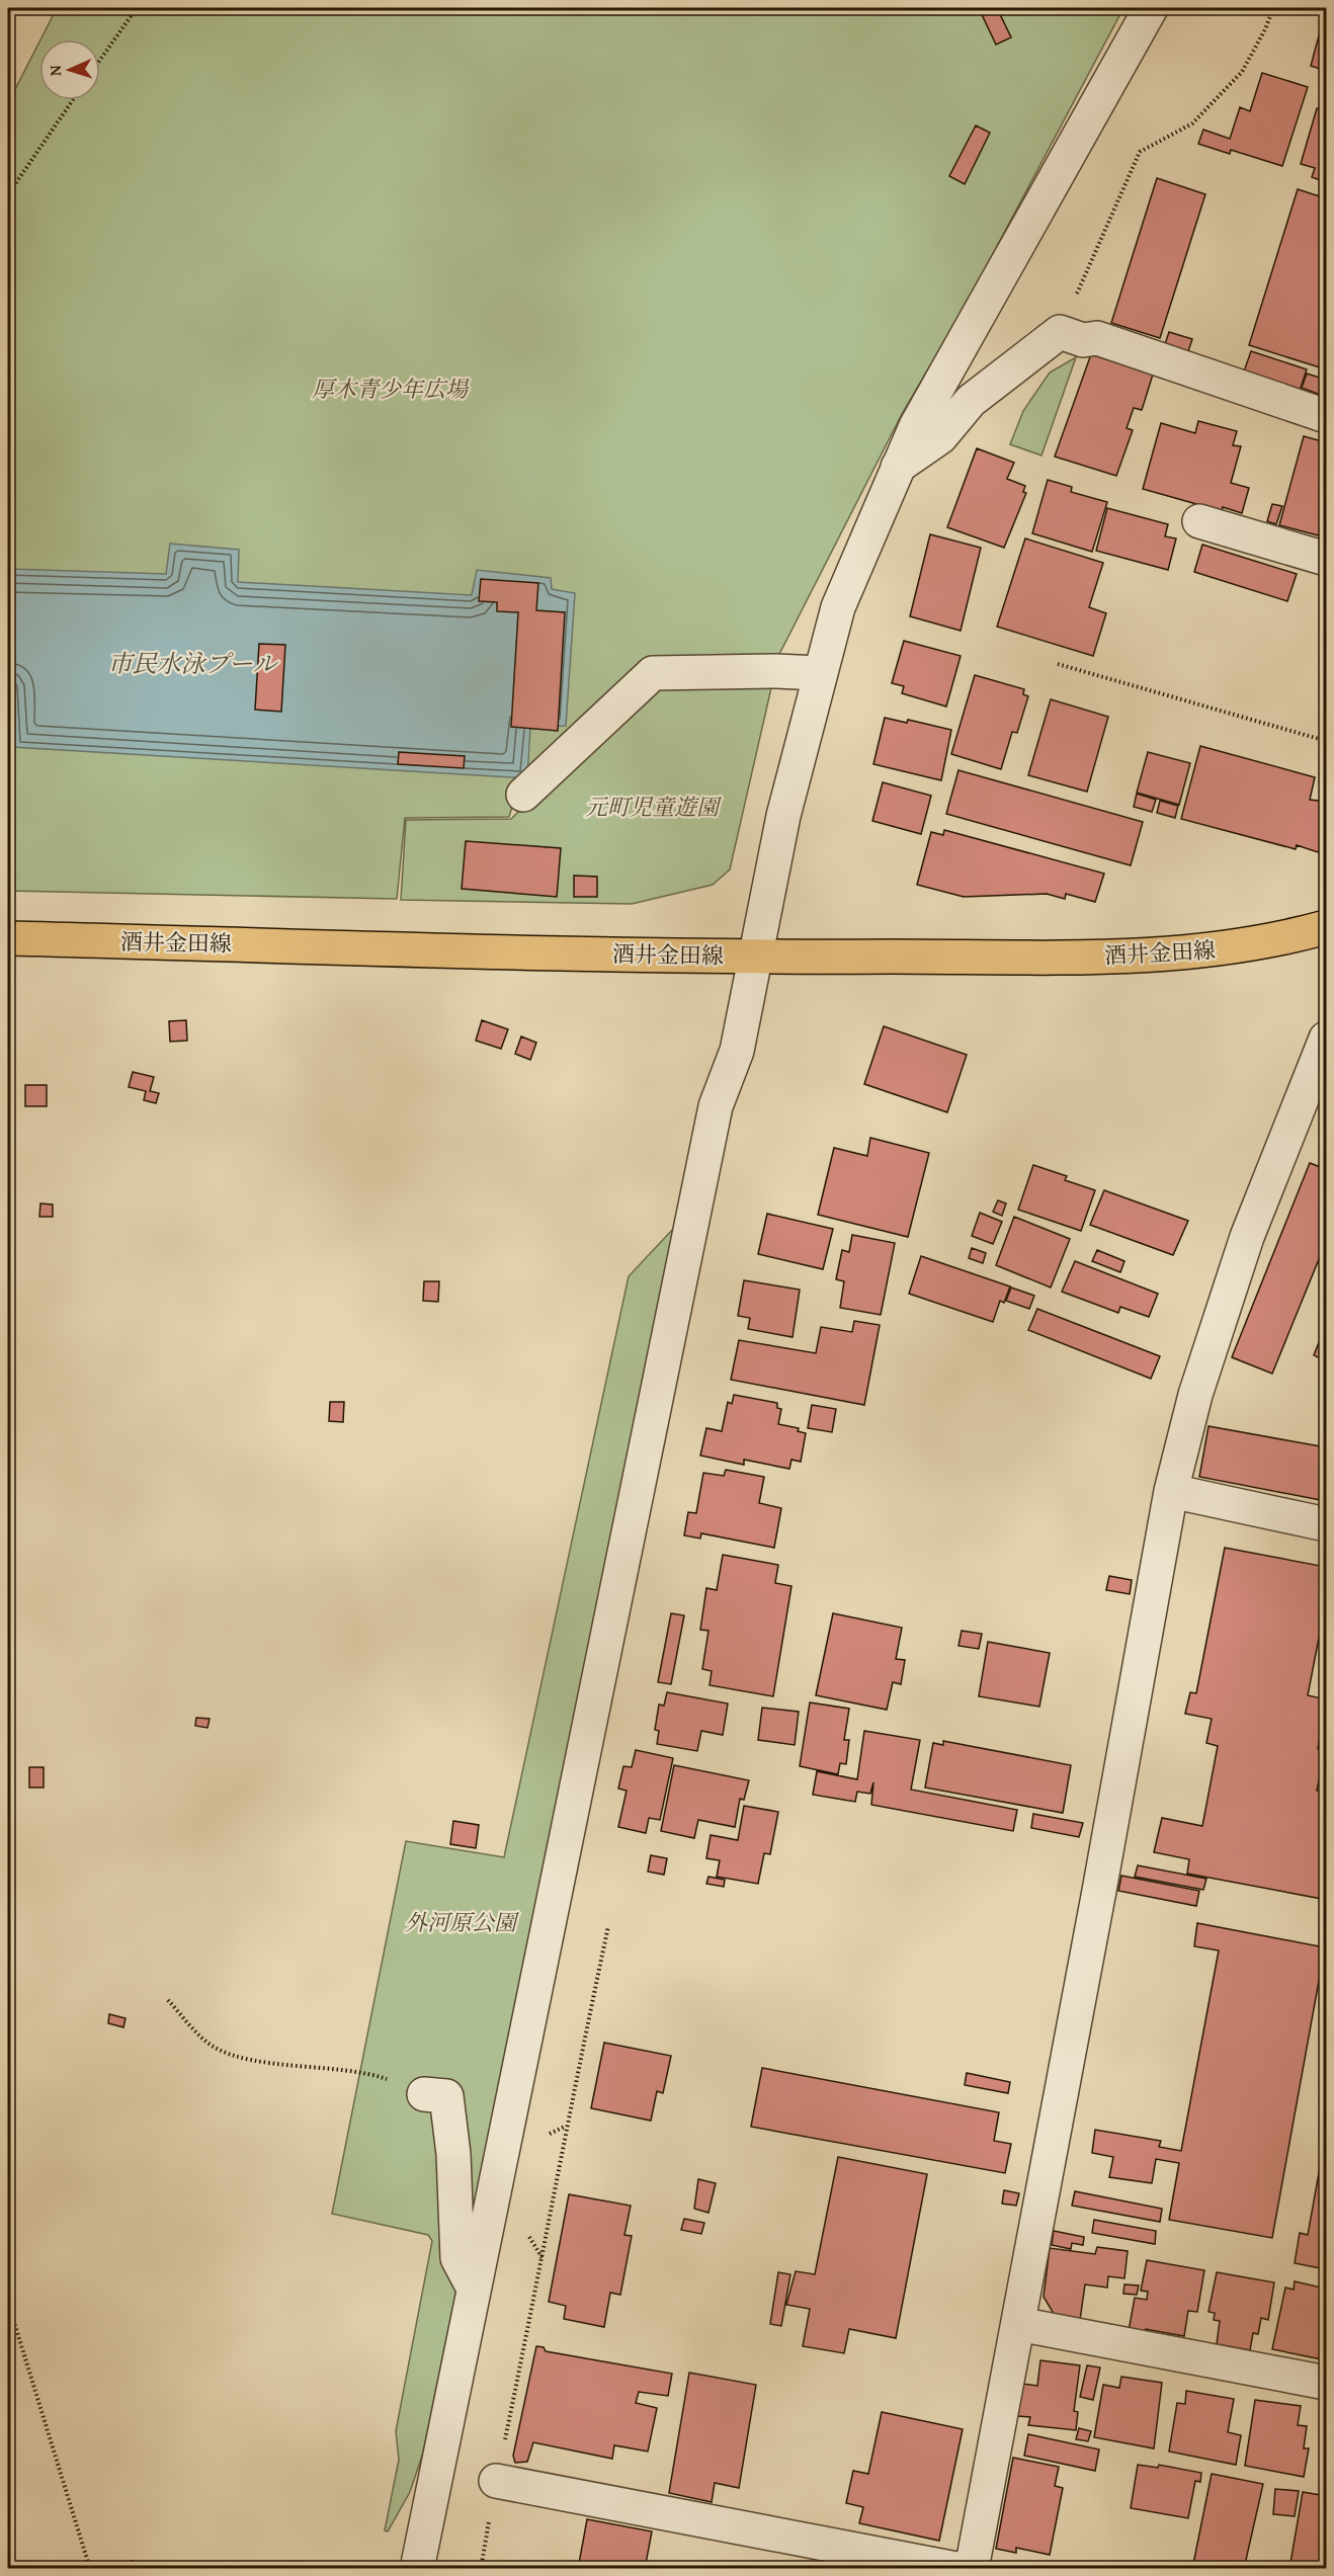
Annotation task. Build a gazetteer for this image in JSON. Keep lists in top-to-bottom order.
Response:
{
  "streets": {
    "main road": ["酒井金田線"]
  },
  "water": ["市民水泳プール"],
  "parks": ["厚木青少年広場", "元町児童遊園", "外河原公園"],
  "north": "left"
}
